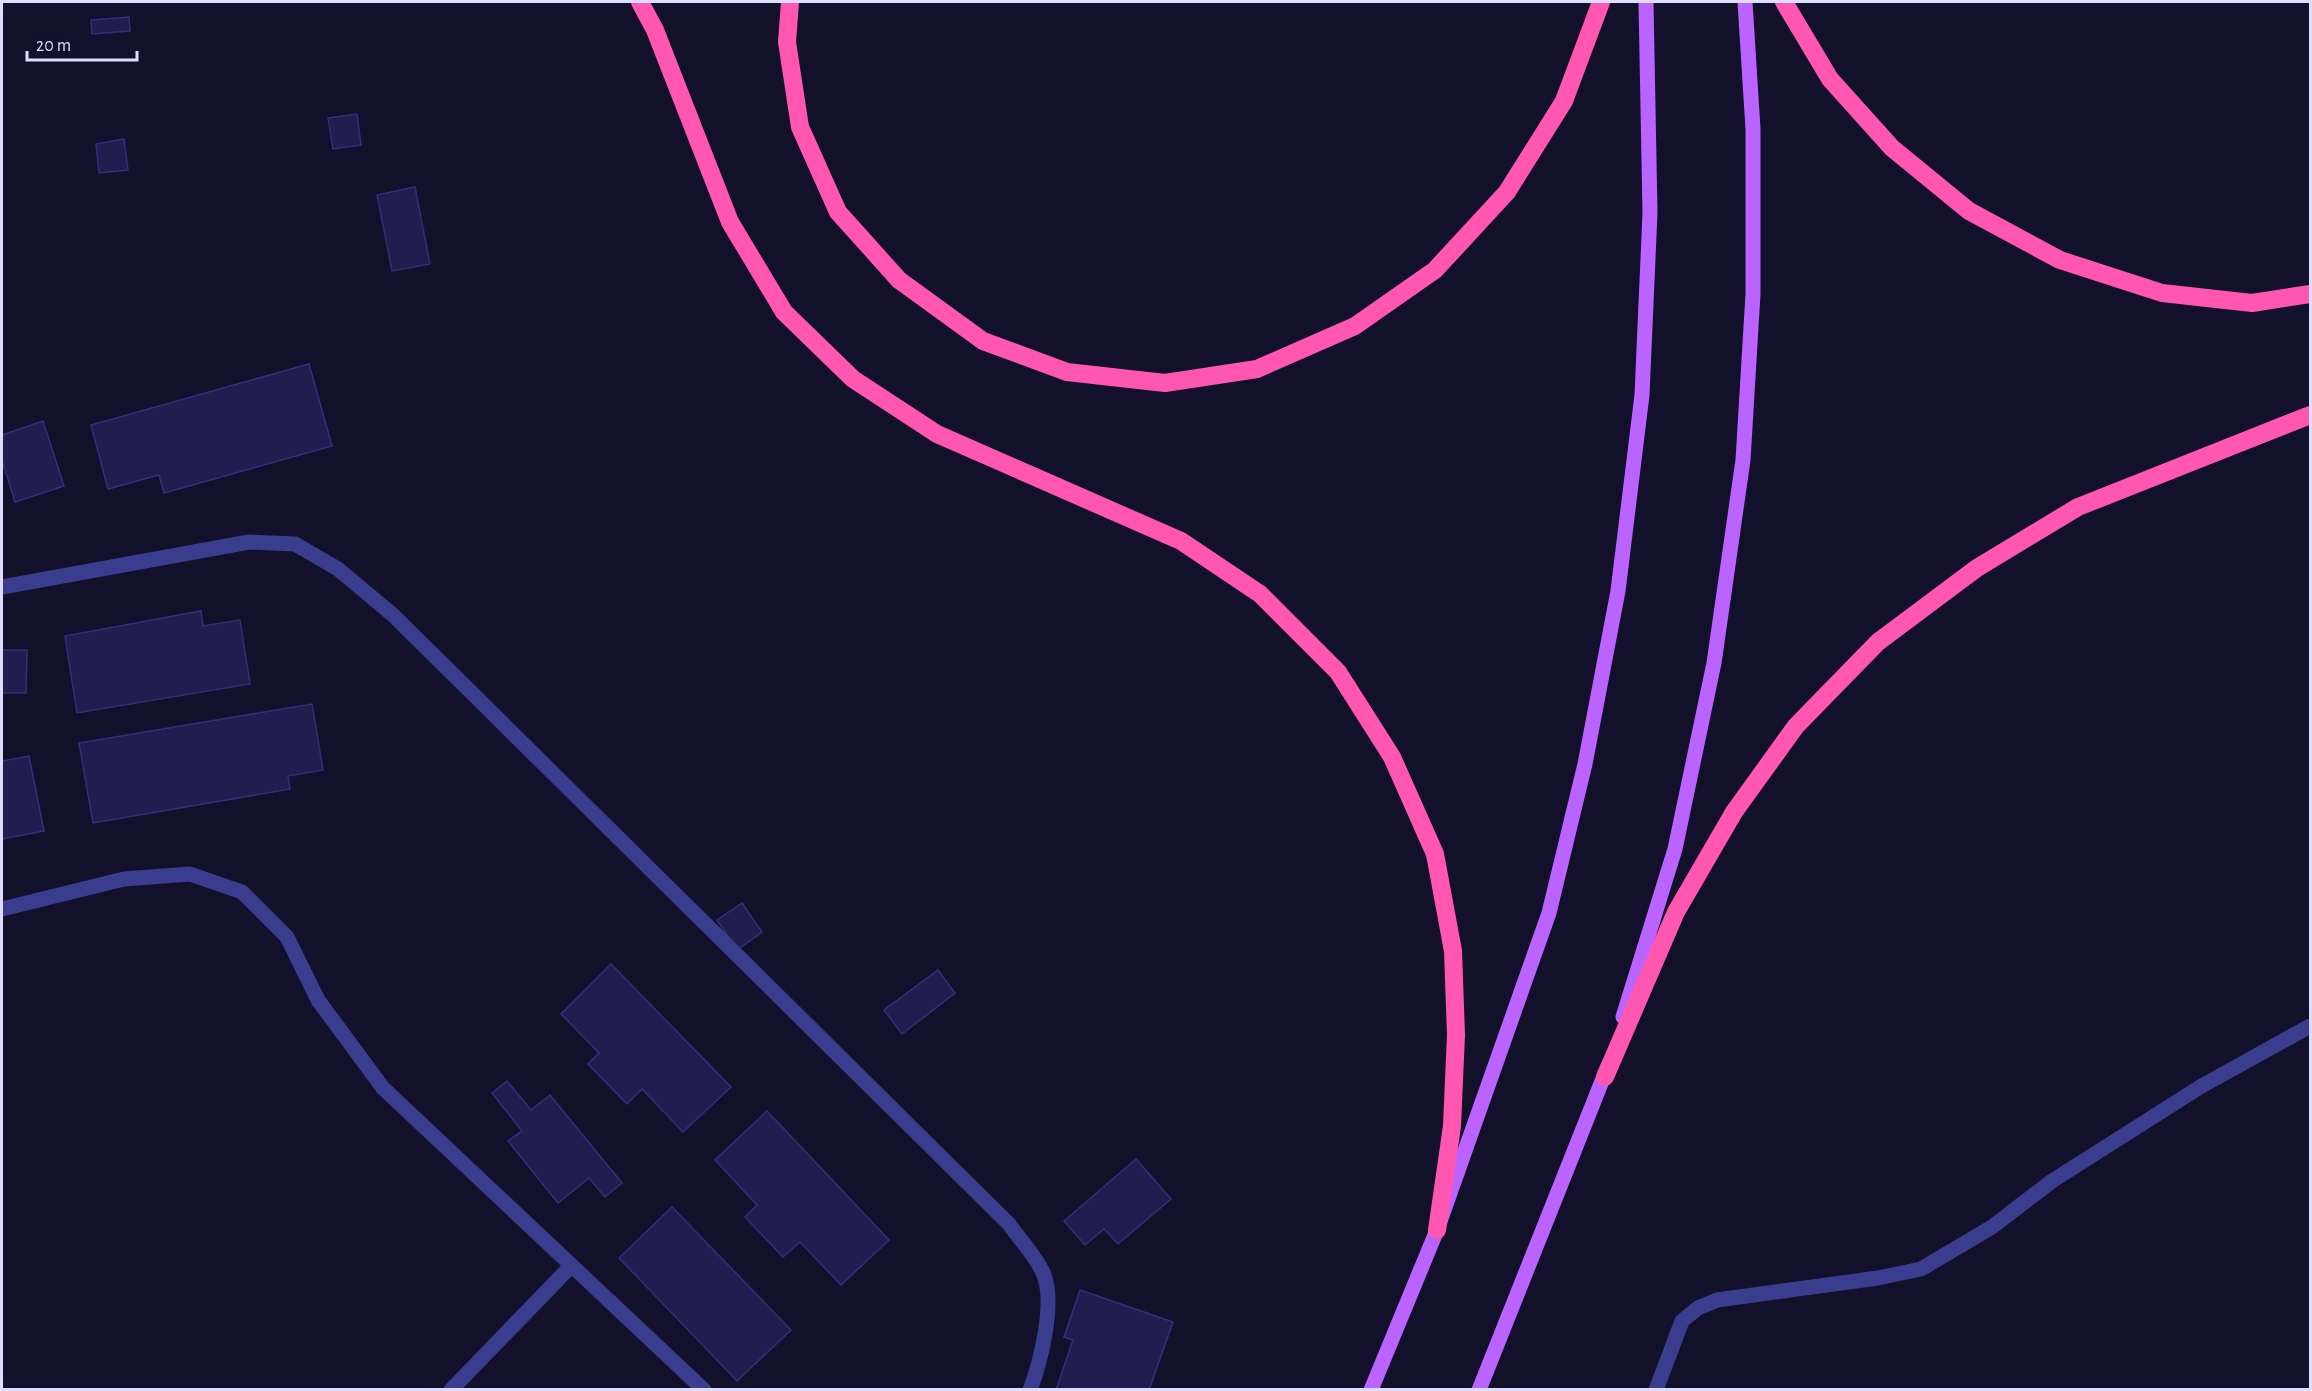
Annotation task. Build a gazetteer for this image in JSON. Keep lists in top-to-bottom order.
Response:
{
  "scale_bar": "20 m"
}
